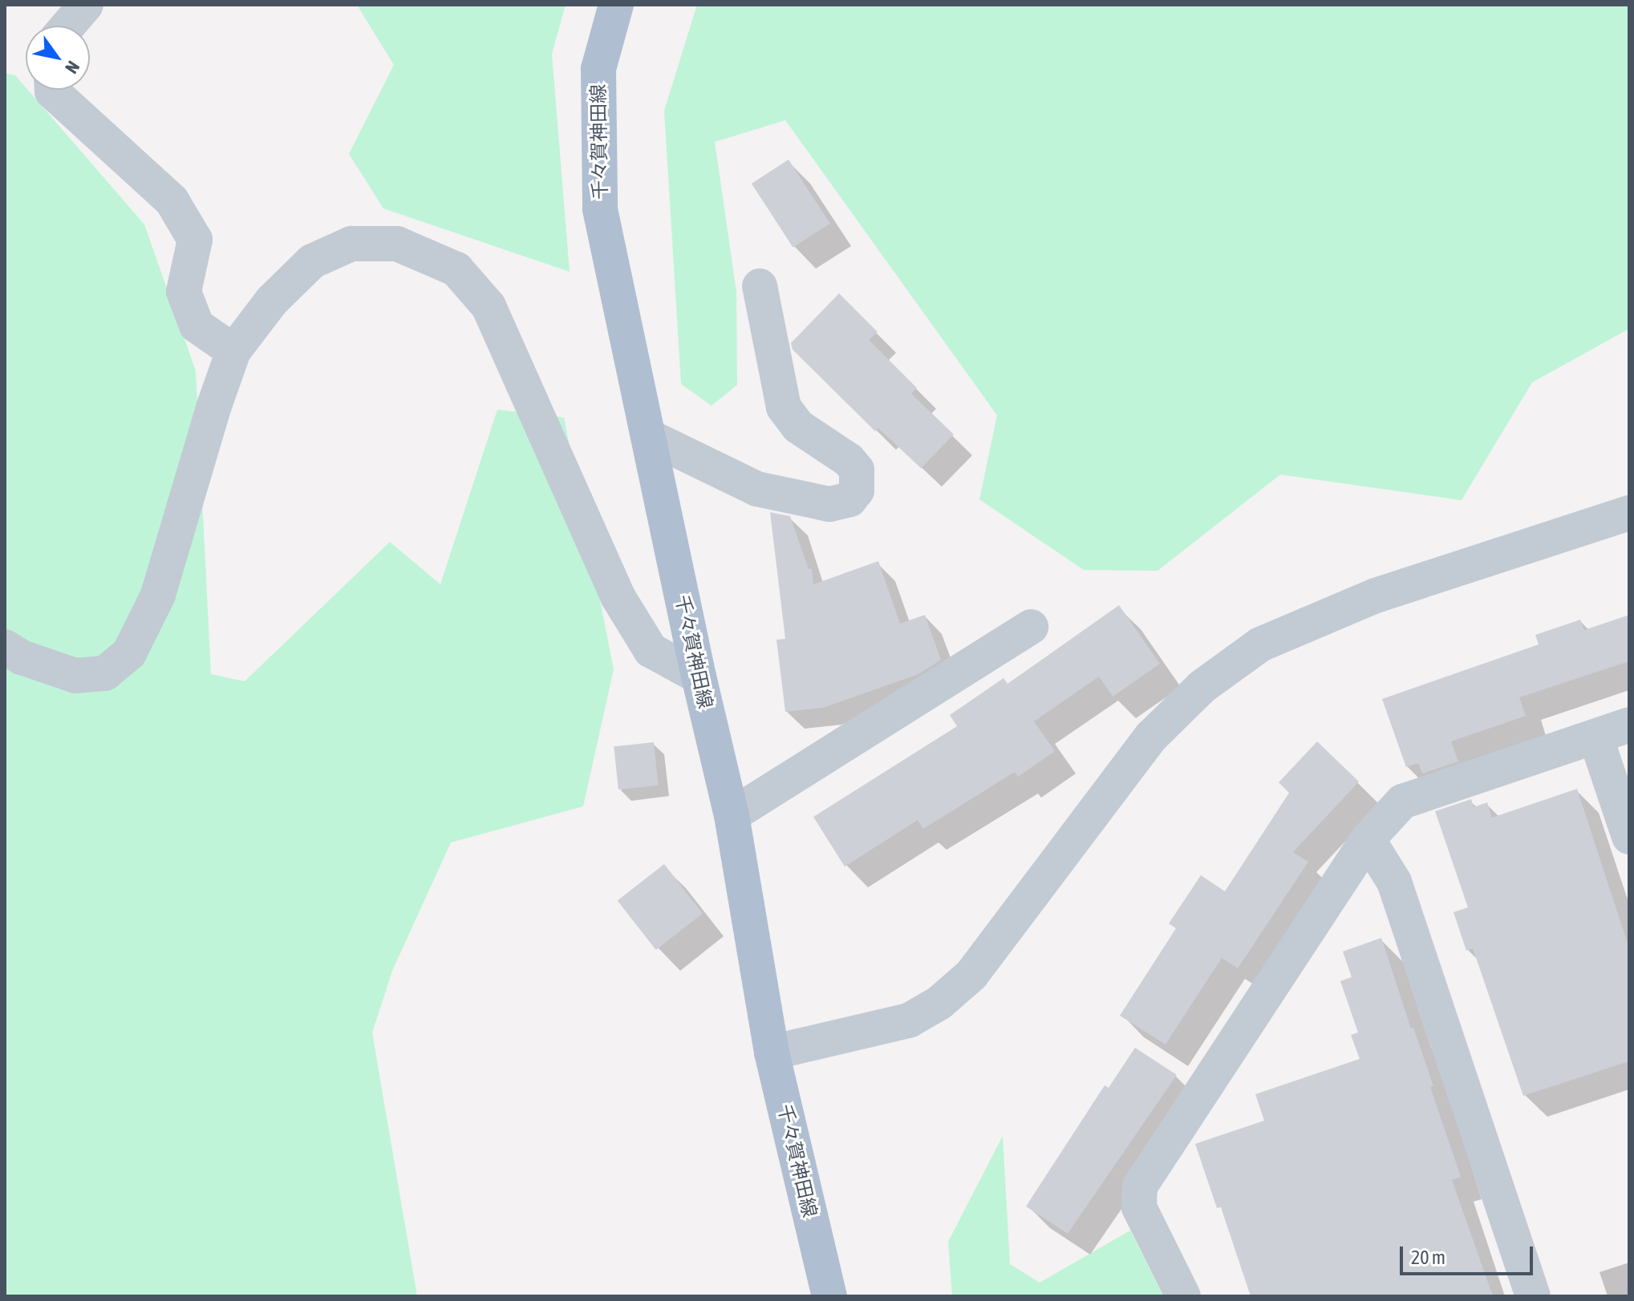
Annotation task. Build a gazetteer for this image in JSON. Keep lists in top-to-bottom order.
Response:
{
  "streets": {
    "main road": ["千々賀神田線"]
  },
  "scale_bar": "20 m",
  "north": "bottom right"
}
